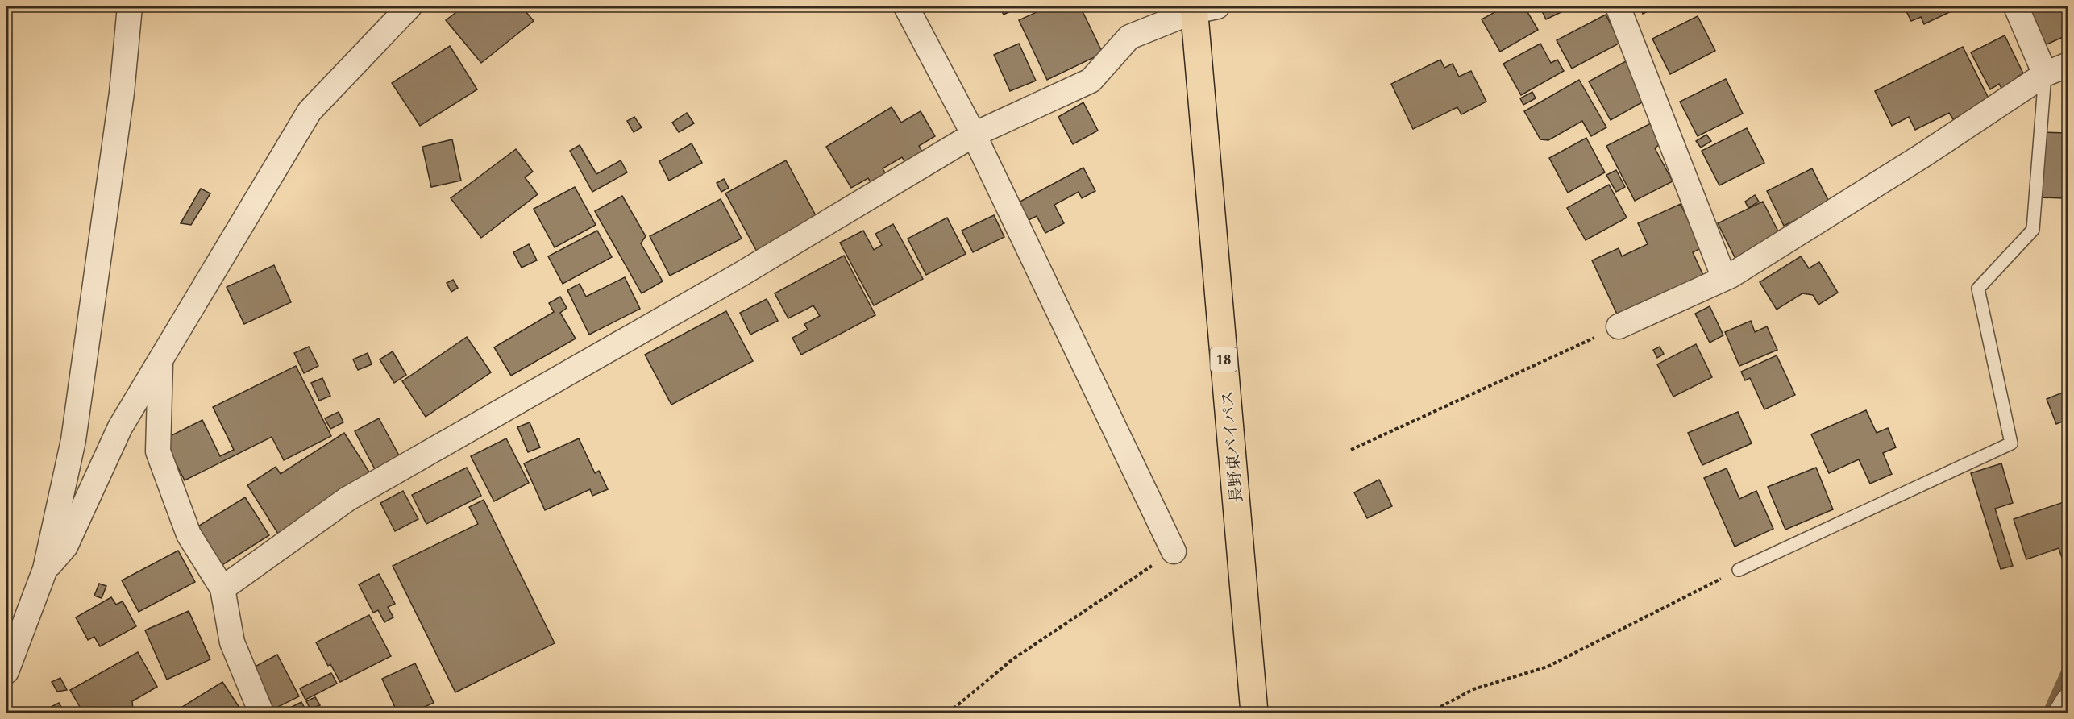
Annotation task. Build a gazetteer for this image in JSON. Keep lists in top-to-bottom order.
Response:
{
  "streets": {
    "highway": ["18", "長野東バイパス"]
  }
}
